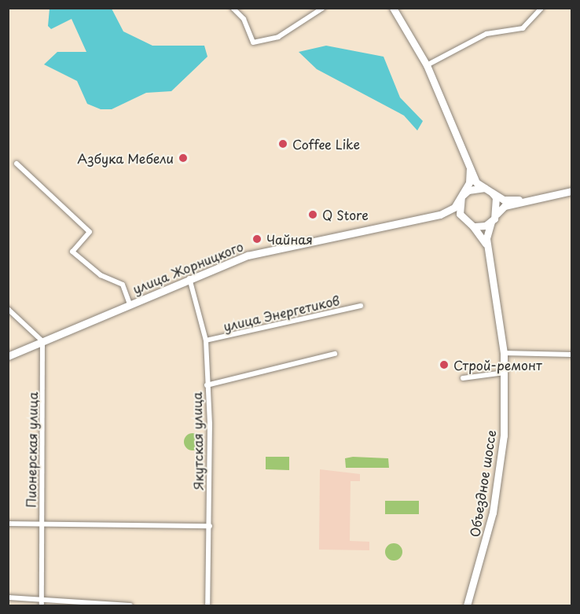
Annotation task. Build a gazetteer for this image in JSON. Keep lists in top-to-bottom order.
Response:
{
  "streets": {
    "main road": ["улица Жорницкого", "Объездное шоссе"],
    "street": ["улица Энергетиков", "Якутская улица", "Пионерская улица"]
  },
  "crossings": [
    ["улица Жорницкого", "Якутская улица"],
    ["улица Жорницкого", "Пионерская улица"],
    ["улица Жорницкого", "Объездное шоссе"],
    ["улица Энергетиков", "Якутская улица"]
  ],
  "places": [
    "Coffee Like",
    "Азбука Мебели",
    "Q Store",
    "Чайная",
    "Строй-ремонт"
  ]
}
